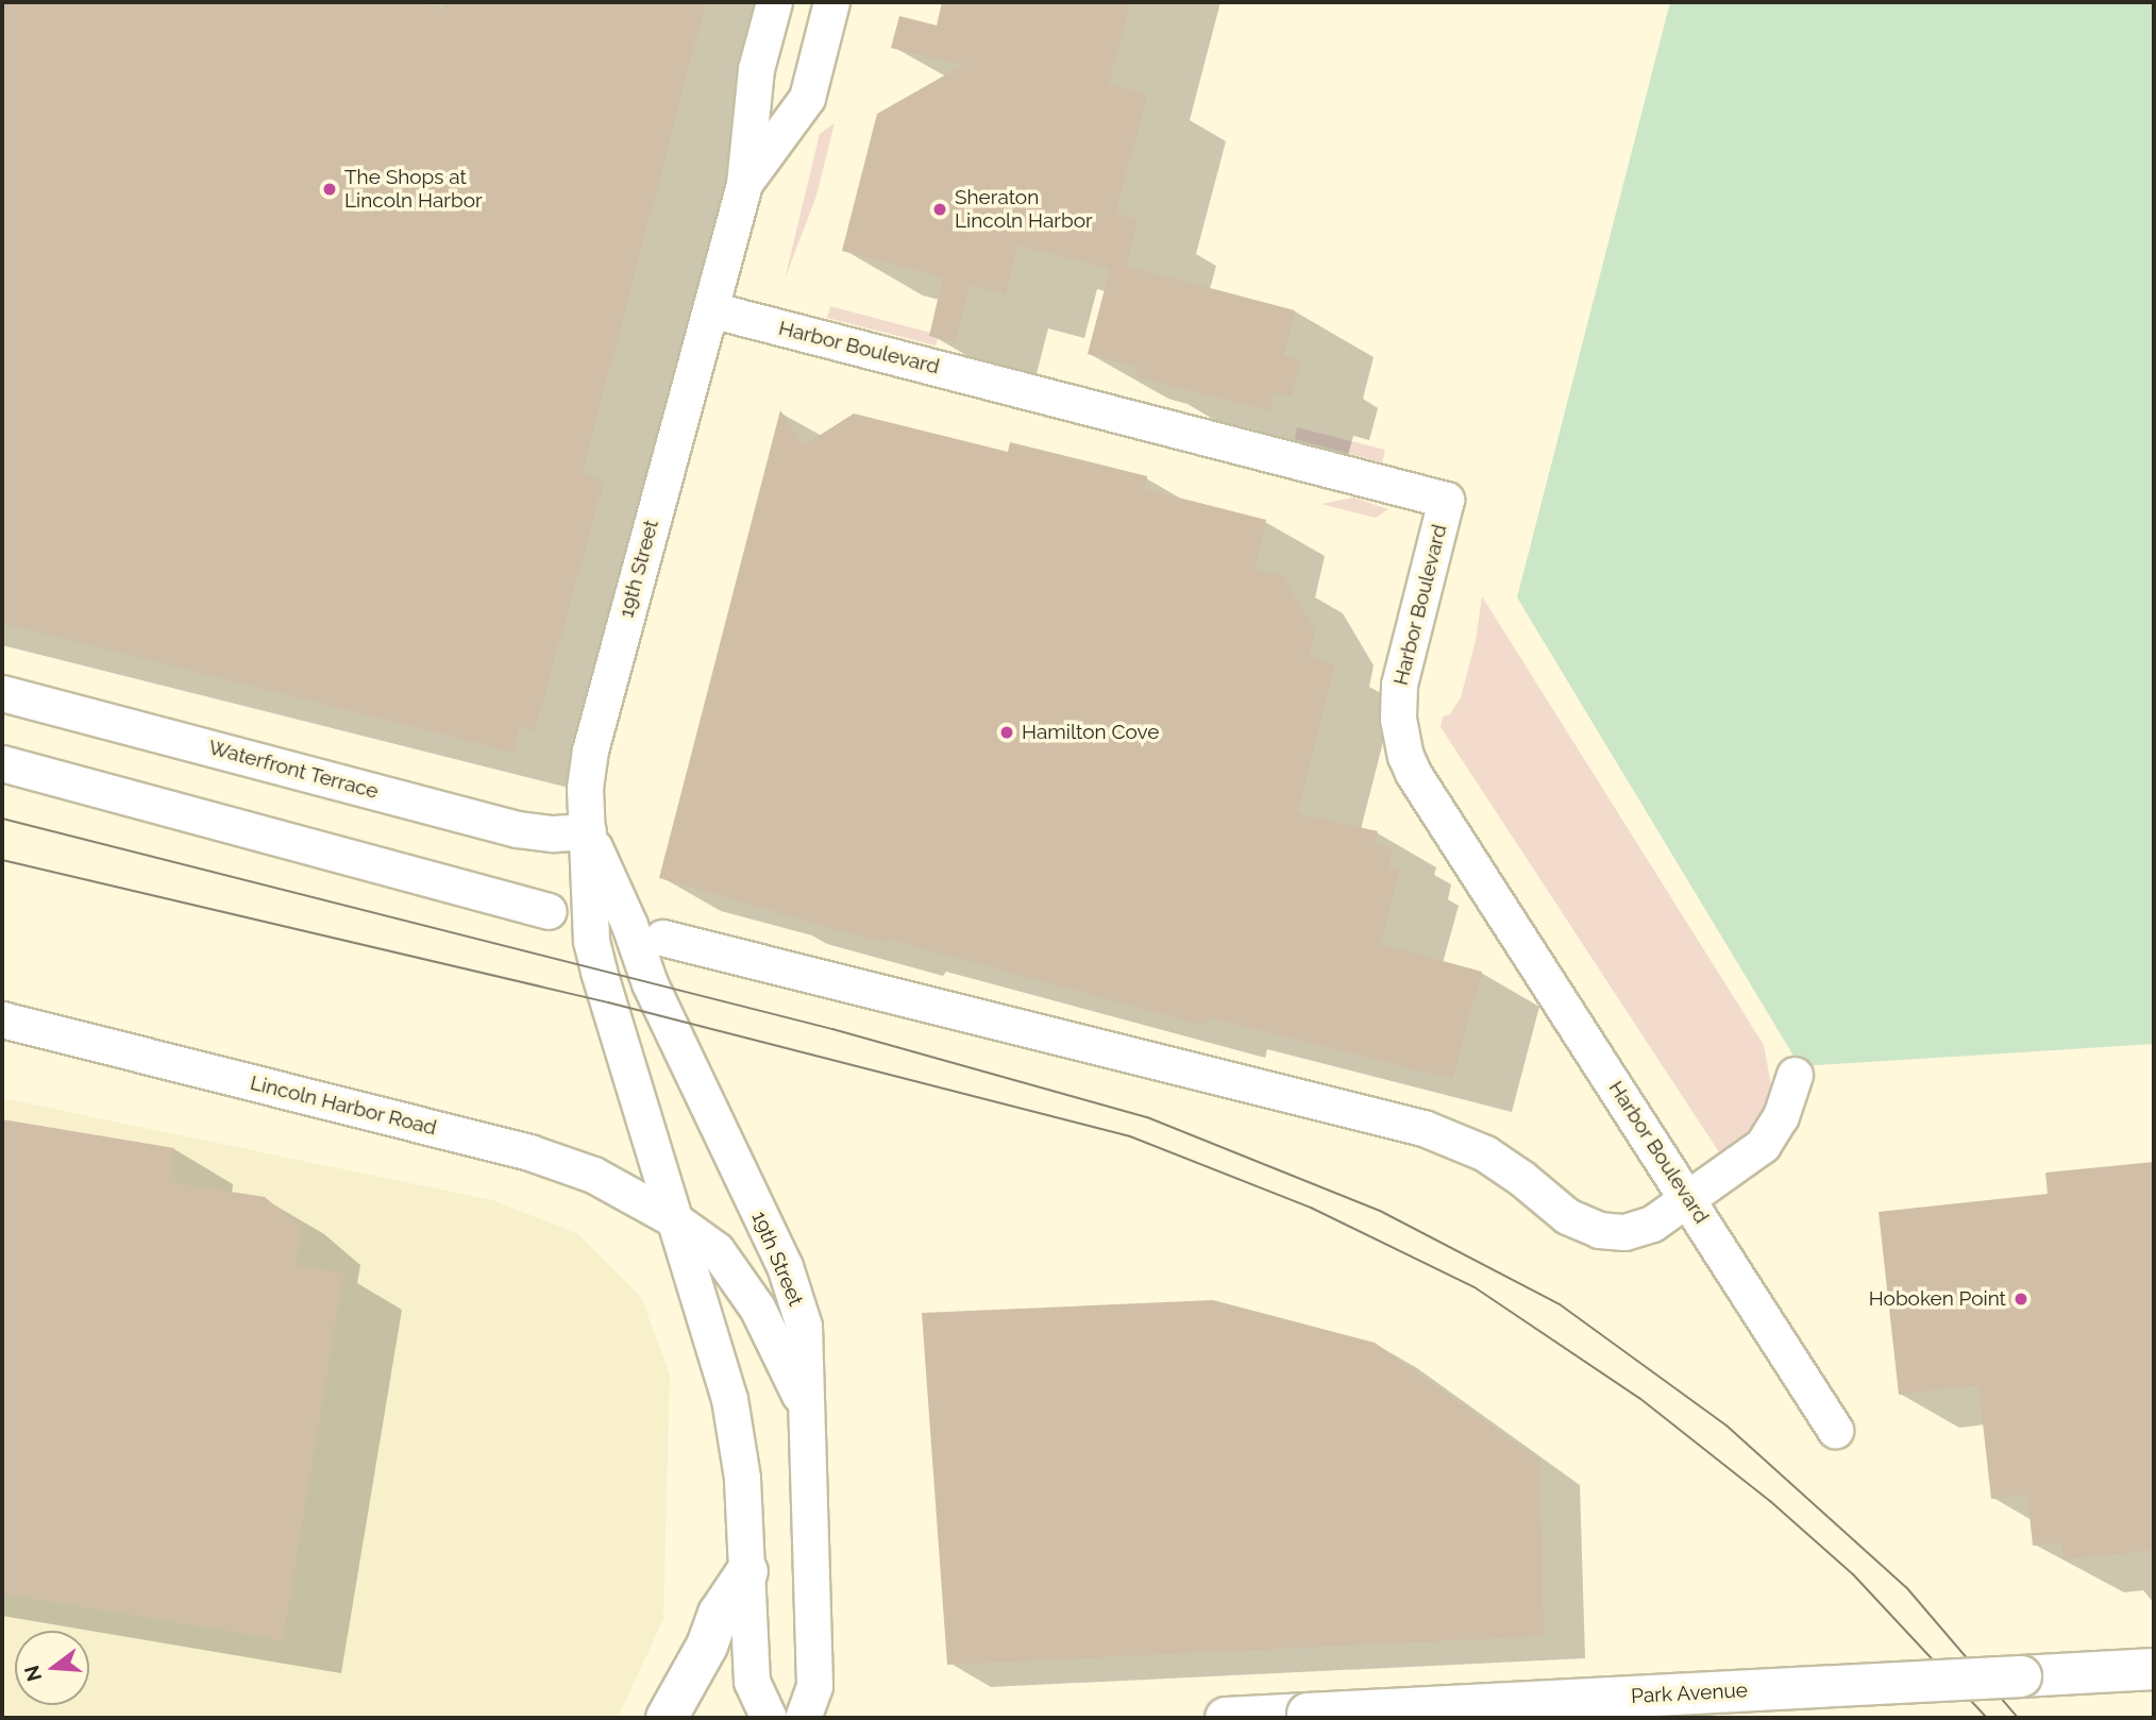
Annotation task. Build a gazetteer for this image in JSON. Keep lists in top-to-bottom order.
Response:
{
  "streets": {
    "main road": ["Park Avenue"],
    "street": [
      "Harbor Boulevard",
      "19th Street",
      "Waterfront Terrace",
      "Lincoln Harbor Road"
    ]
  },
  "crossings": [
    ["Harbor Boulevard", "19th Street"],
    ["19th Street", "Waterfront Terrace"],
    ["19th Street", "Lincoln Harbor Road"]
  ],
  "places": [
    "The Shops at Lincoln Harbor",
    "Sheraton Lincoln Harbor",
    "Hamilton Cove",
    "Hoboken Point"
  ],
  "north": "left"
}
